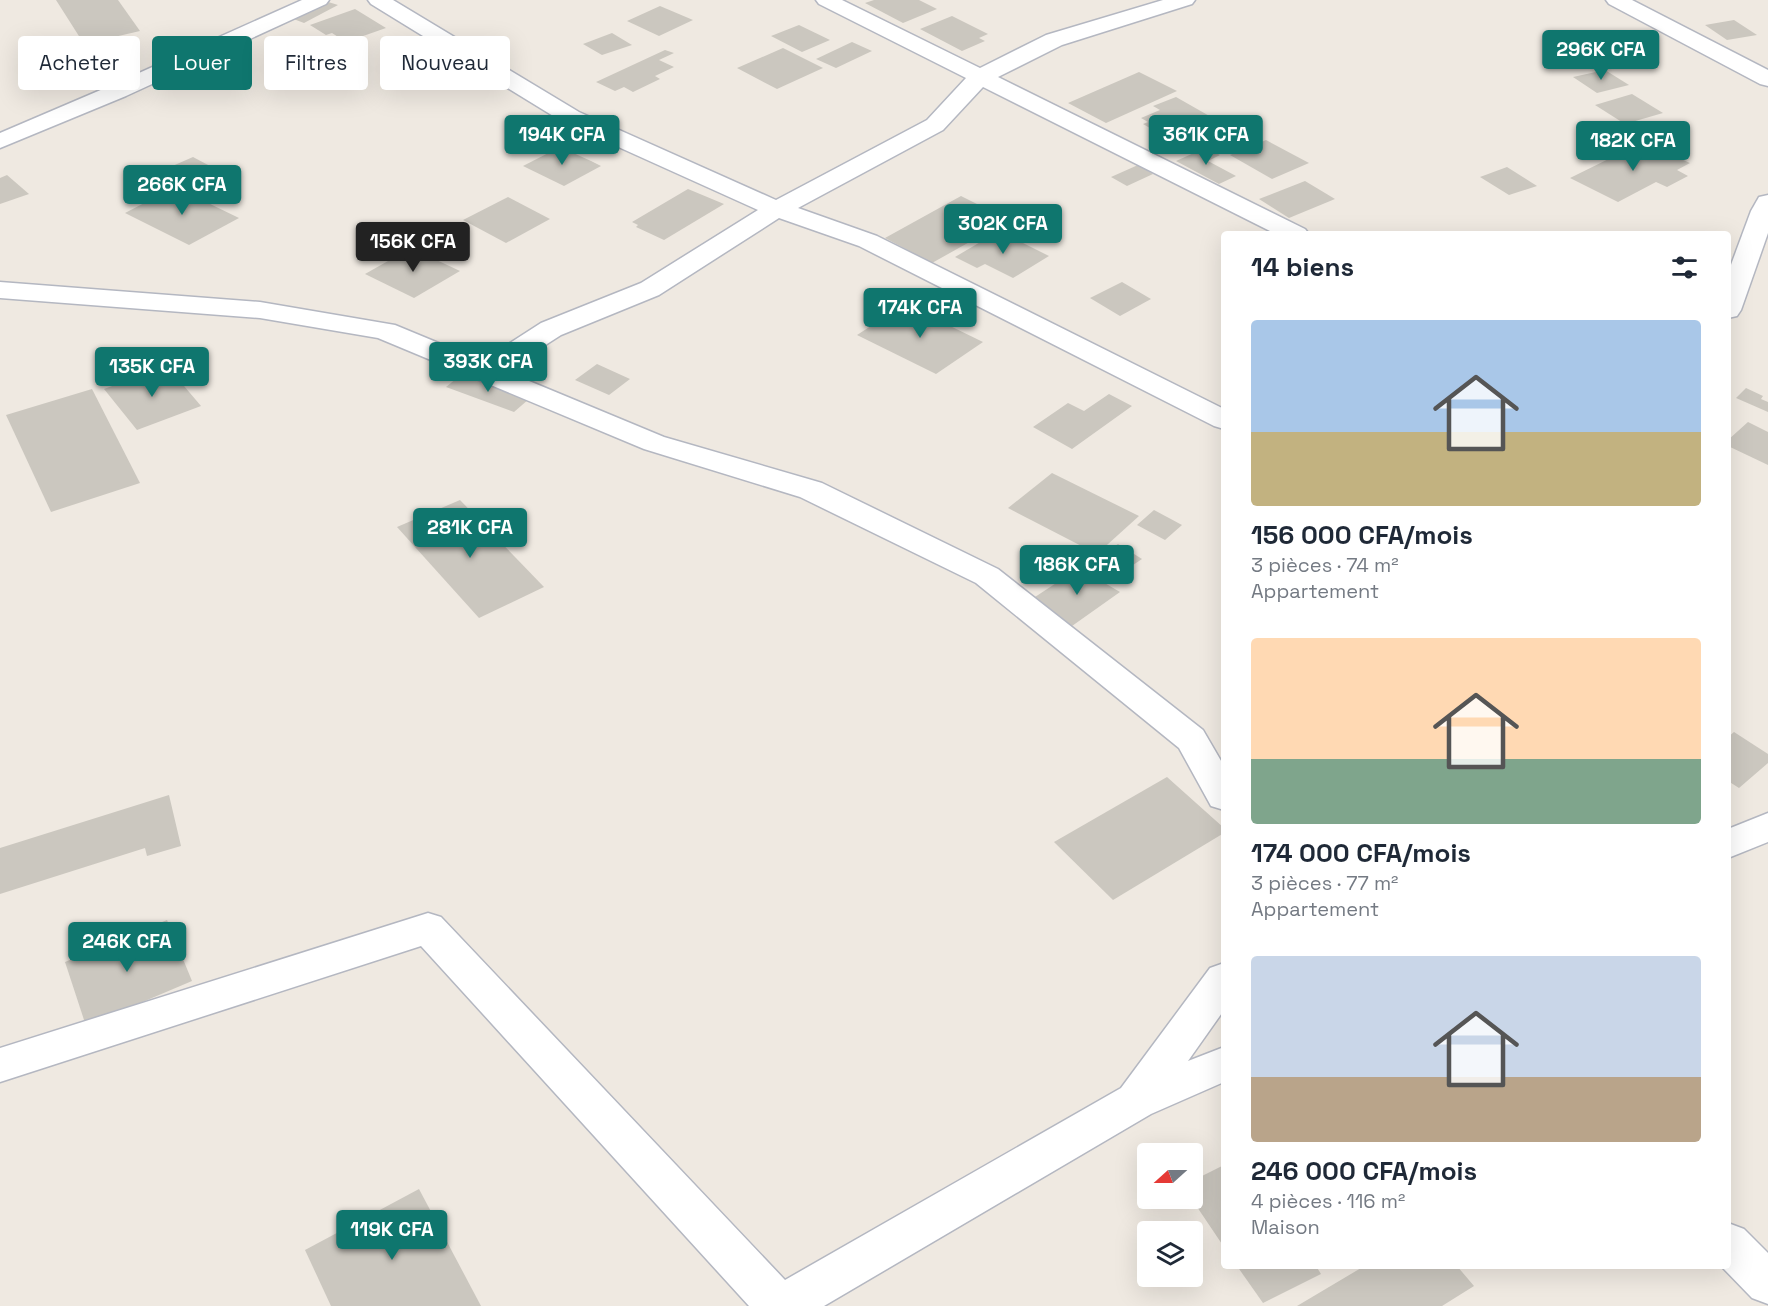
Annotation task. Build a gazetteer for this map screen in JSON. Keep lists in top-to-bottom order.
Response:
{
  "north": "left",
  "page": {
    "price": [
      "296K CFA",
      "194K CFA",
      "361K CFA",
      "182K CFA",
      "266K CFA",
      "302K CFA",
      "156K CFA",
      "174K CFA",
      "393K CFA",
      "135K CFA",
      "281K CFA",
      "186K CFA",
      "246K CFA",
      "119K CFA"
    ],
    "chip": [
      "Acheter",
      "Louer",
      "Filtres",
      "Nouveau"
    ],
    "heading": "14 biens",
    "list": [
      {
        "name": "156 000 CFA/mois",
        "note": "3 pièces · 74 m² · Appartement"
      },
      {
        "name": "174 000 CFA/mois",
        "note": "3 pièces · 77 m² · Appartement"
      },
      {
        "name": "246 000 CFA/mois",
        "note": "4 pièces · 116 m² · Maison"
      }
    ]
  }
}
